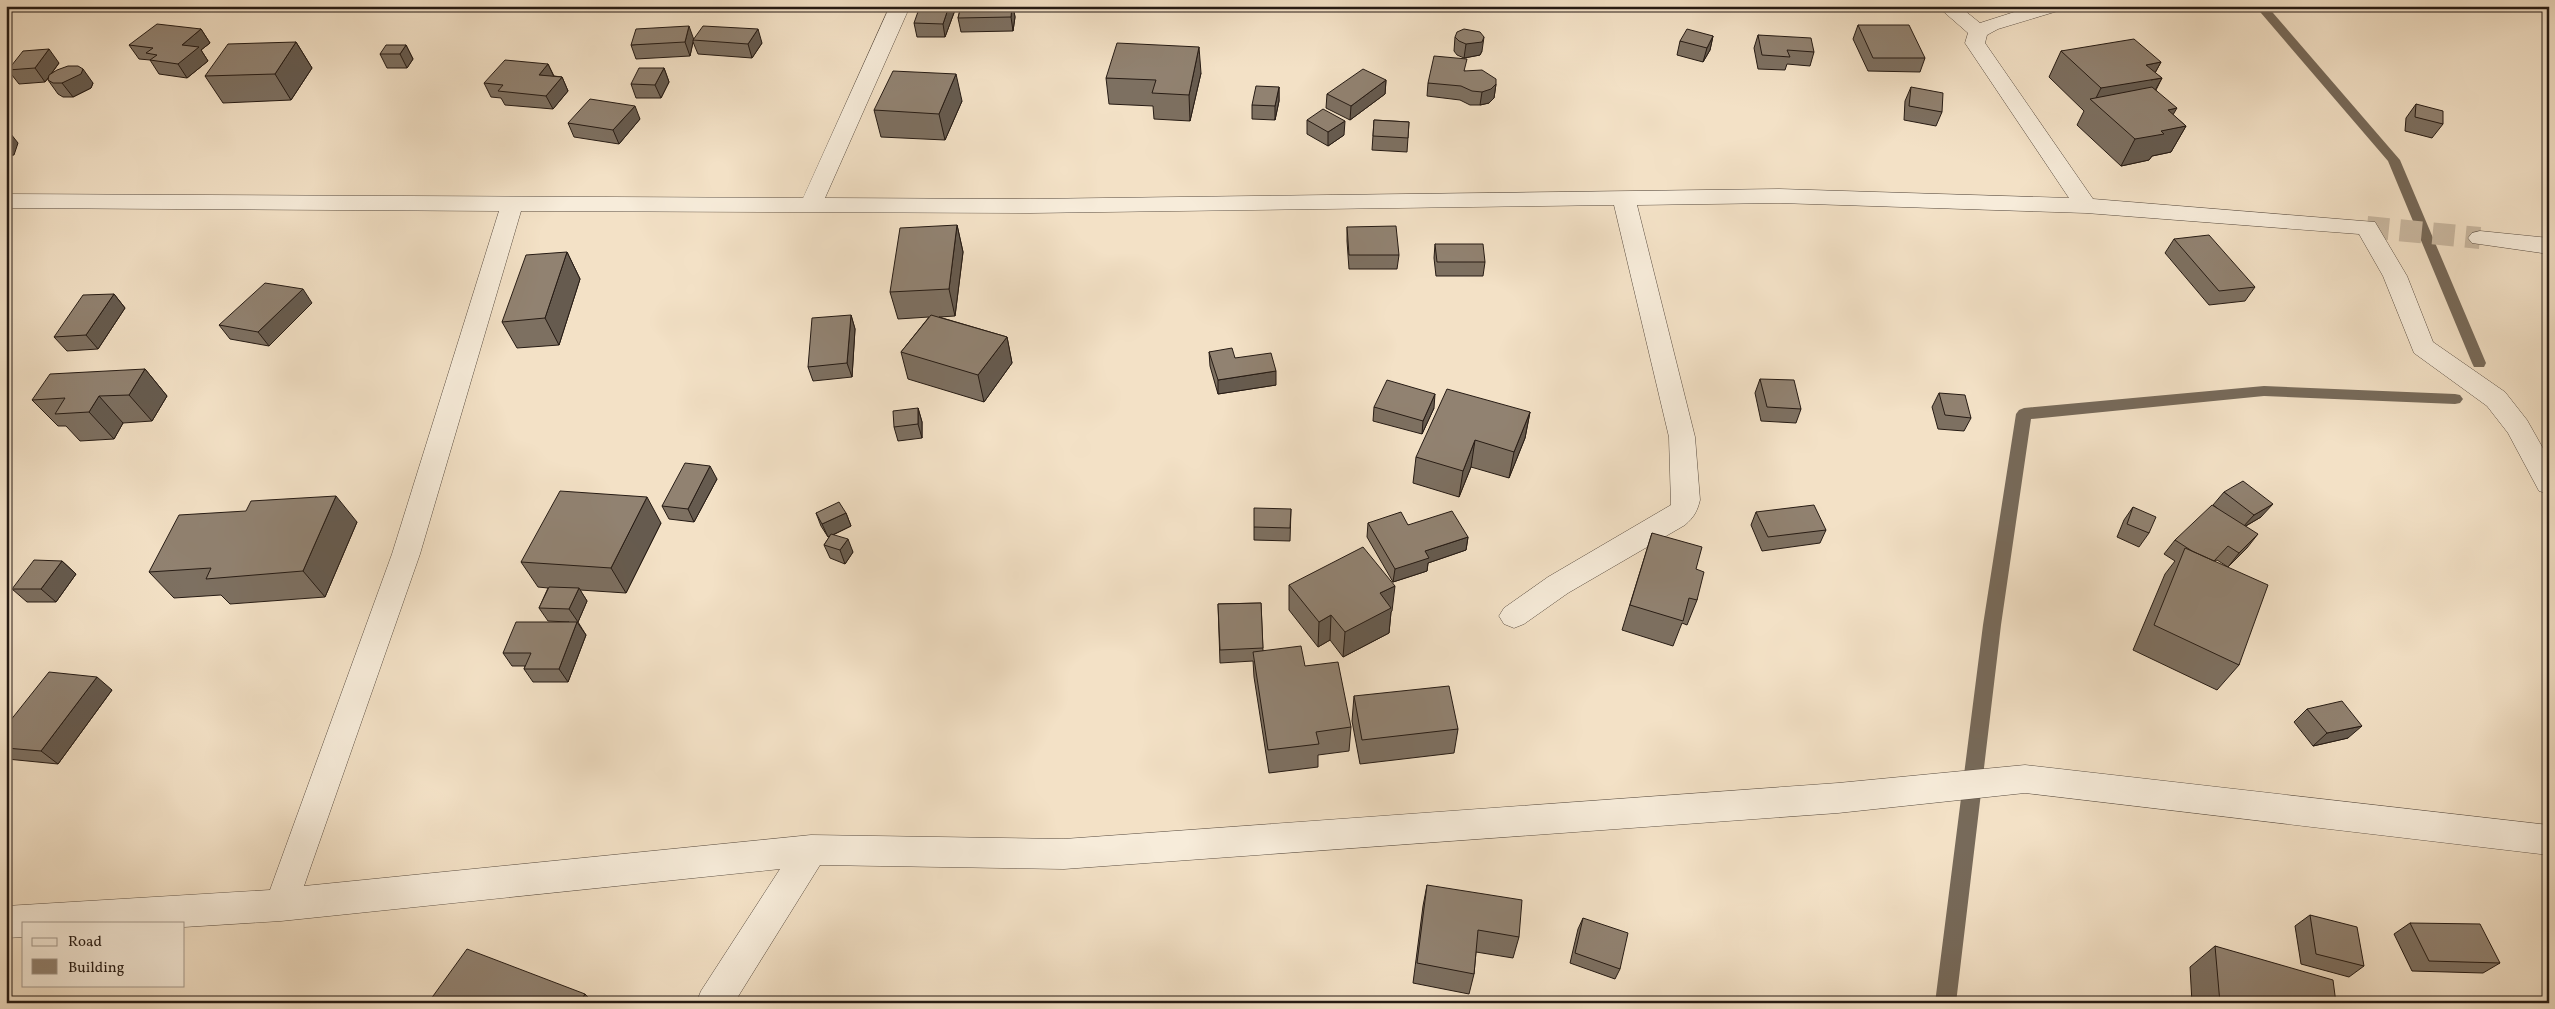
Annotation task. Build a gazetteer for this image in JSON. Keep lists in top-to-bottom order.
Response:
{
  "legend": ["Road", "Building"]
}
